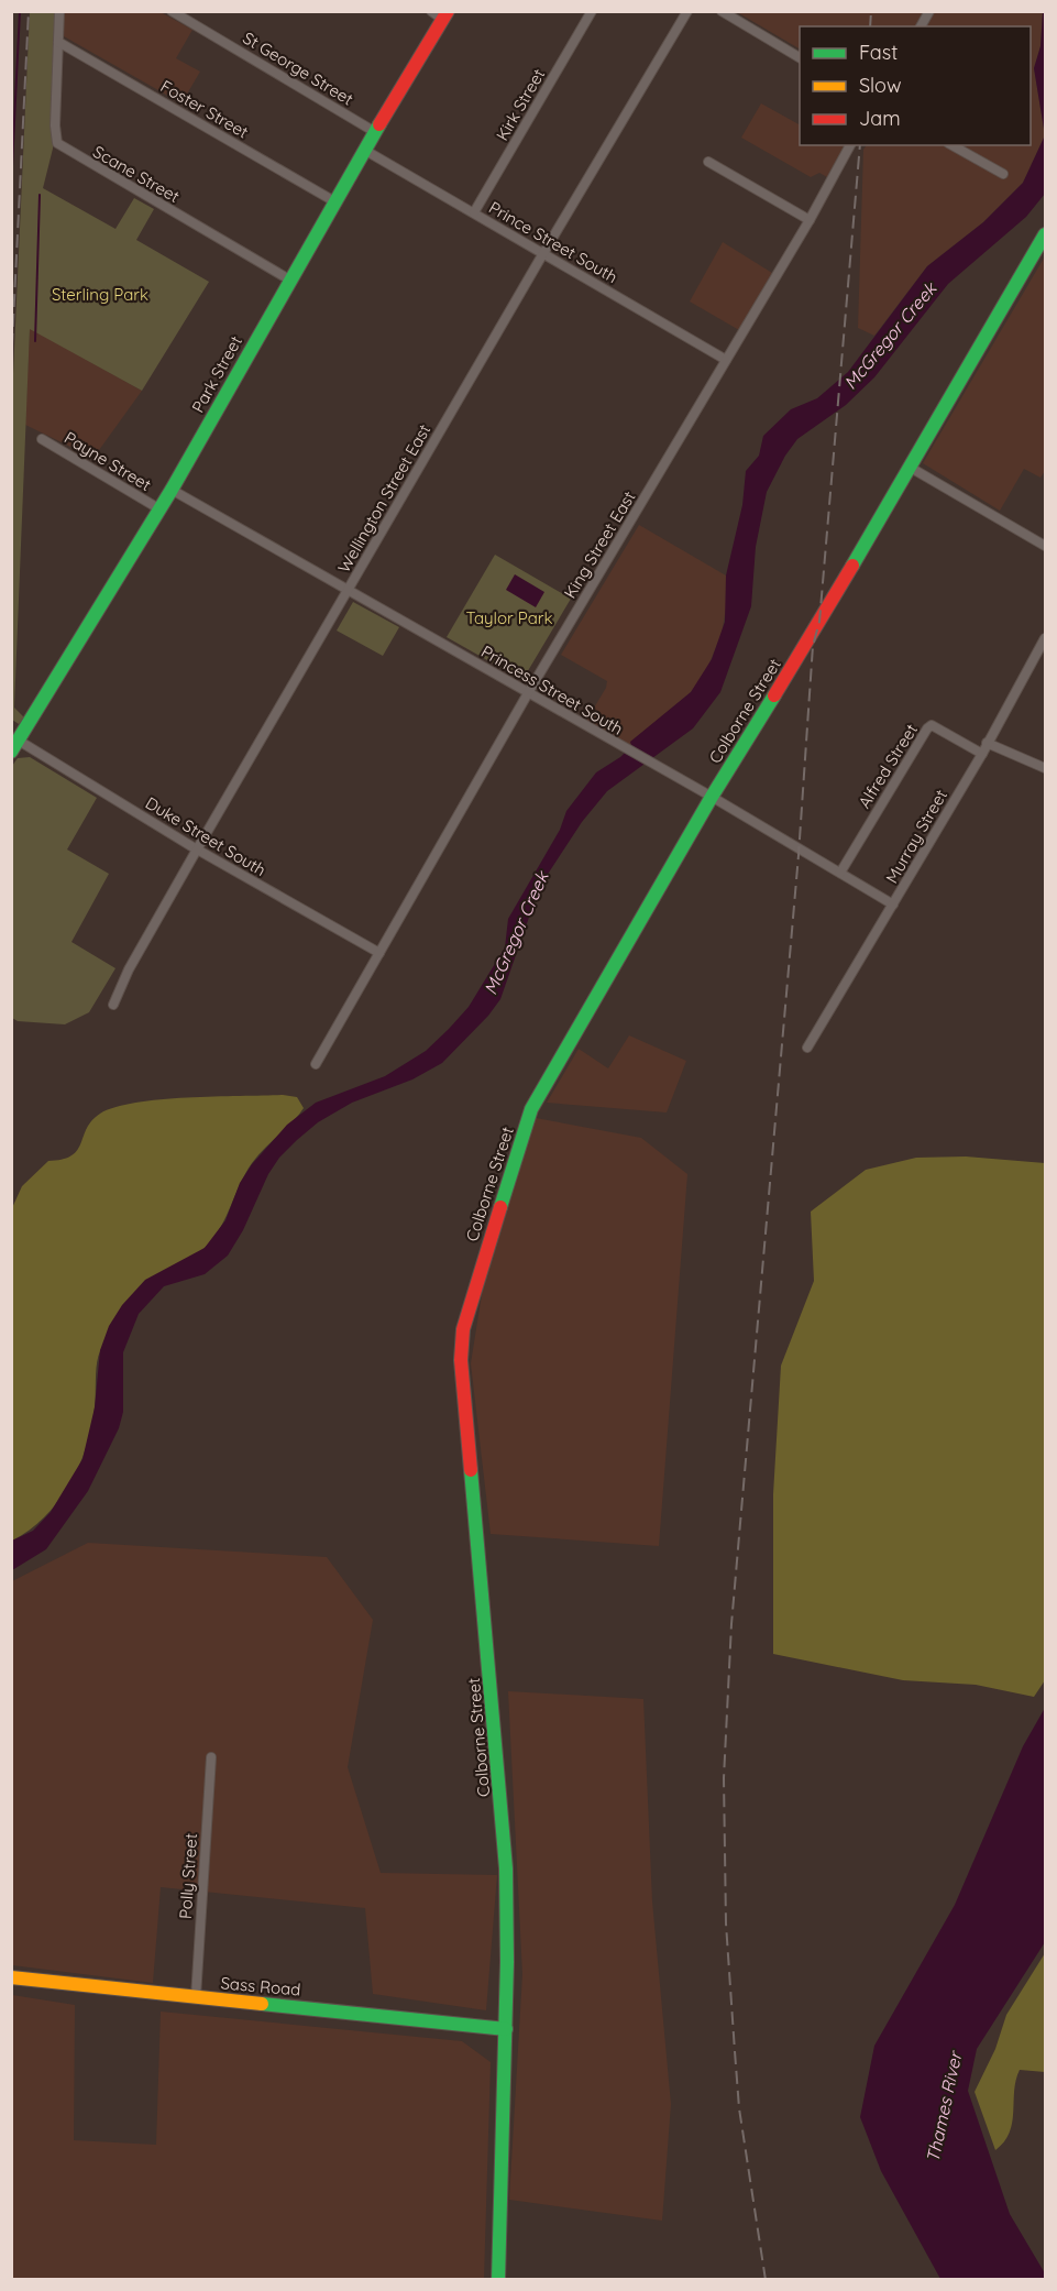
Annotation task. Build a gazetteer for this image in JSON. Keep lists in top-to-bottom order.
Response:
{
  "streets": {
    "street": [
      "St George Street",
      "Kirk Street",
      "Foster Street",
      "Scane Street",
      "Prince Street South",
      "Park Street",
      "Payne Street",
      "Wellington Street East",
      "King Street East",
      "Princess Street South",
      "Colborne Street",
      "Alfred Street",
      "Duke Street South",
      "Murray Street",
      "Polly Street",
      "Sass Road"
    ]
  },
  "crossings": [
    ["St George Street", "Park Street"],
    ["Kirk Street", "Prince Street South"],
    ["Foster Street", "Scane Street"],
    ["Foster Street", "Park Street"],
    ["Scane Street", "Park Street"],
    ["Prince Street South", "Park Street"],
    ["Prince Street South", "Wellington Street East"],
    ["Prince Street South", "King Street East"],
    ["Park Street", "Payne Street"],
    ["Park Street", "Princess Street South"],
    ["Park Street", "Duke Street South"],
    ["Wellington Street East", "Princess Street South"],
    ["Wellington Street East", "Duke Street South"],
    ["King Street East", "Princess Street South"],
    ["King Street East", "Duke Street South"],
    ["Princess Street South", "Colborne Street"],
    ["Princess Street South", "Alfred Street"],
    ["Princess Street South", "Murray Street"],
    ["Colborne Street", "Sass Road"],
    ["Alfred Street", "Murray Street"],
    ["Polly Street", "Sass Road"]
  ],
  "water": ["McGregor Creek", "Thames River"],
  "parks": ["Sterling Park", "Taylor Park"],
  "legend": ["Fast", "Slow", "Jam"]
}
